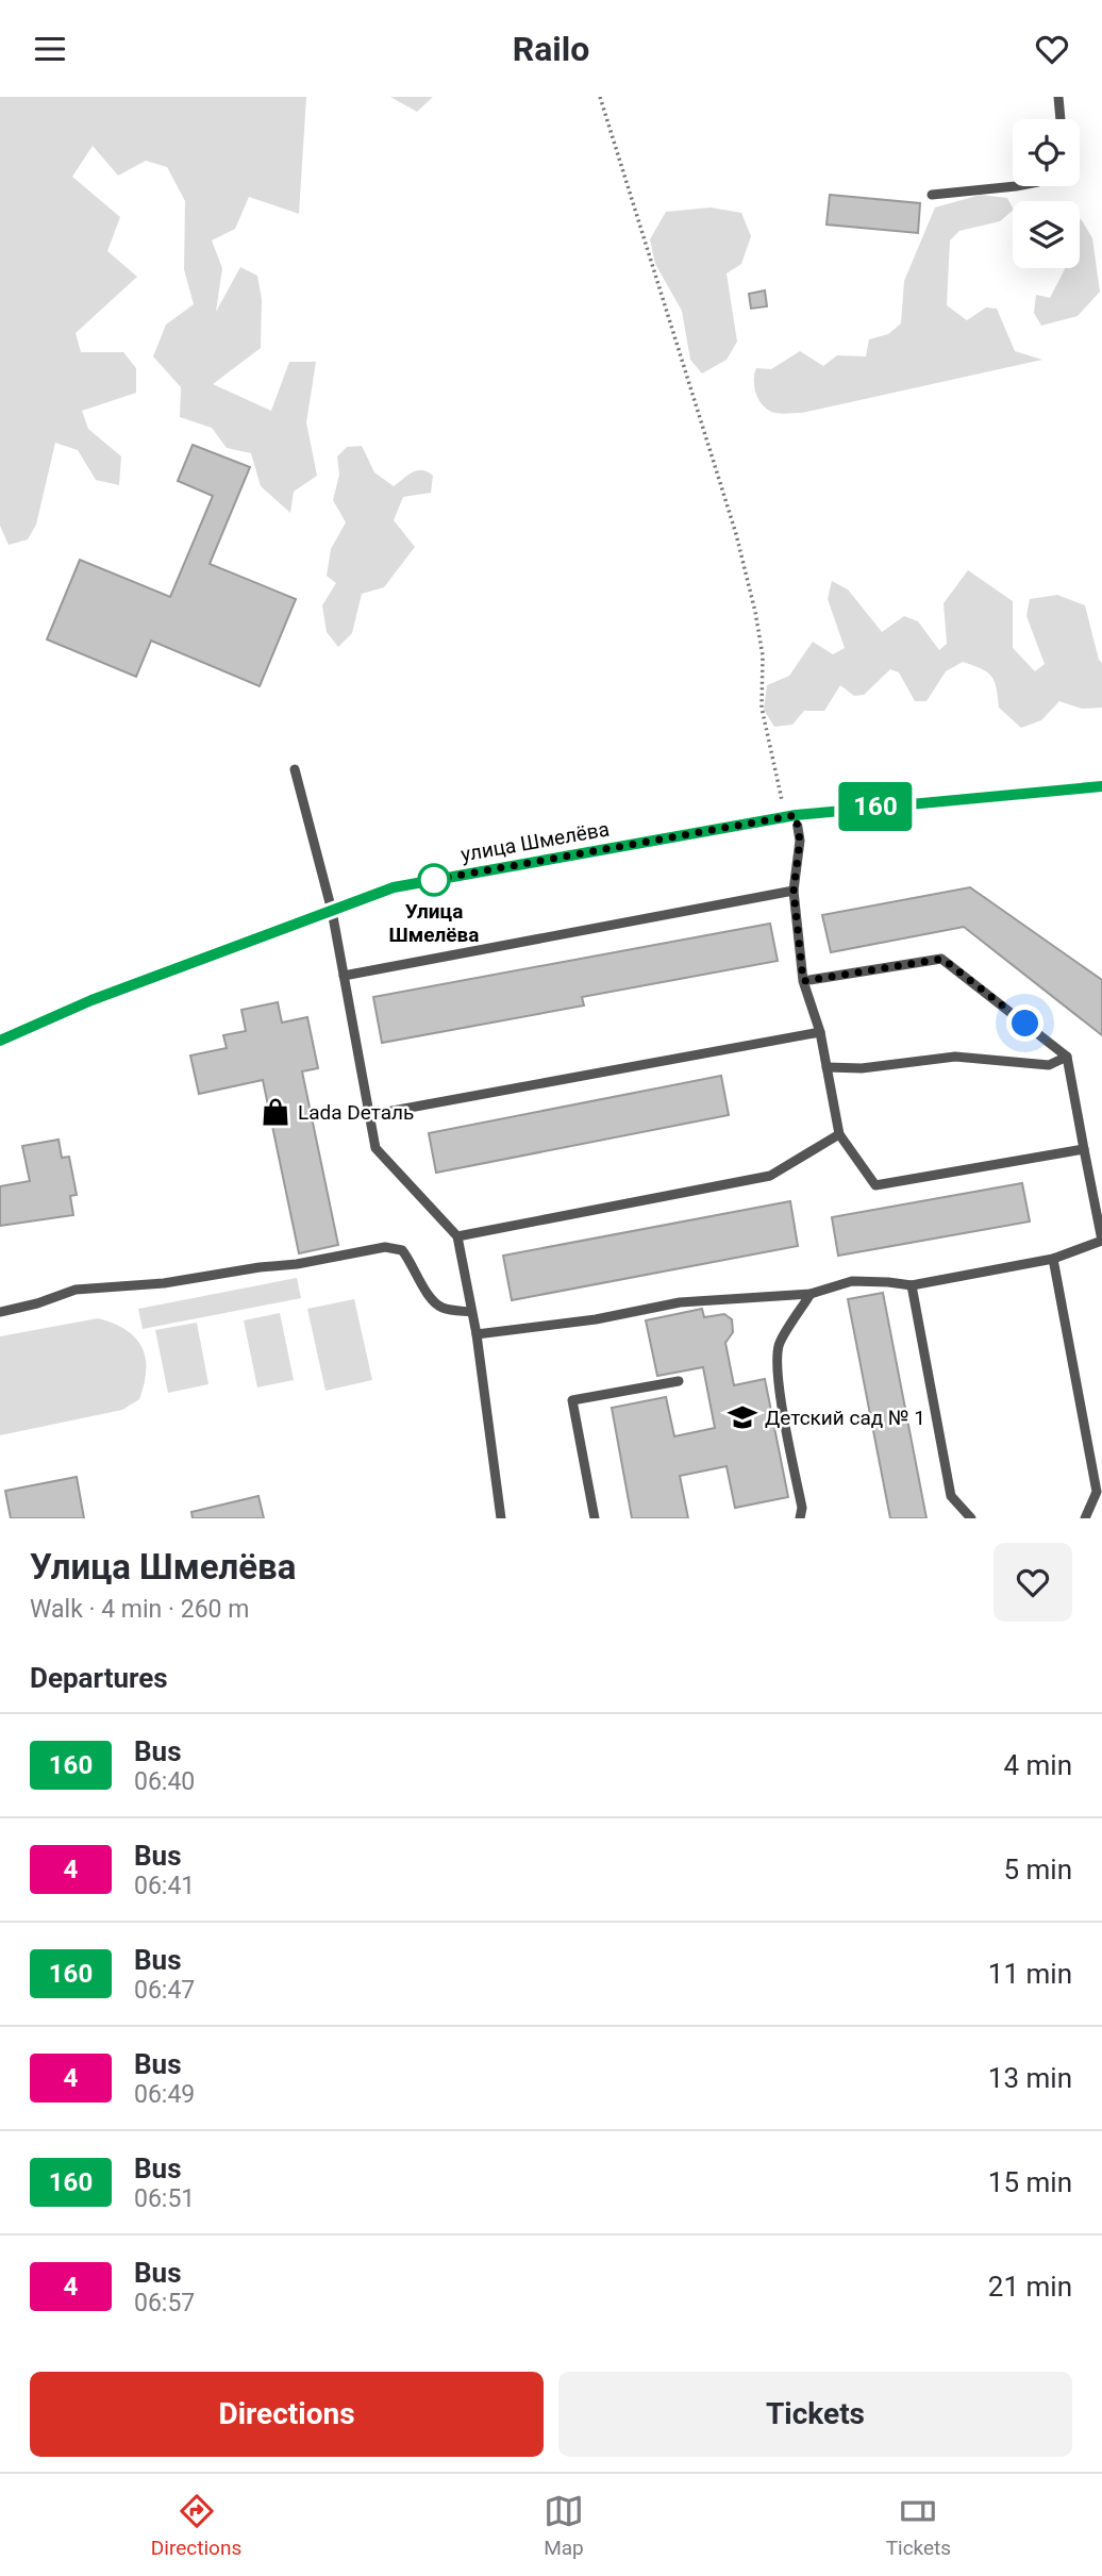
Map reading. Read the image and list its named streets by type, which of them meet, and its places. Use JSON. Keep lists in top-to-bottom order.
{
  "streets": {
    "main road": ["улица Шмелёва"]
  },
  "places": {
    "other": ["Улица Шмелёва"],
    "shop": ["Lada Dеталь"],
    "school or university": ["Детский сад № 1"]
  },
  "lines": ["bus line 160"],
  "page": {
    "header": "Railo",
    "on_map": "160",
    "heading": [
      ["Улица Шмелёва", "Walk · 4 min · 260 m"],
      "Departures"
    ],
    "list": [
      {
        "mark": "160",
        "name": "Bus",
        "note": "06:40",
        "value": "4 min"
      },
      {
        "mark": "4",
        "name": "Bus",
        "note": "06:41",
        "value": "5 min"
      },
      {
        "mark": "160",
        "name": "Bus",
        "note": "06:47",
        "value": "11 min"
      },
      {
        "mark": "4",
        "name": "Bus",
        "note": "06:49",
        "value": "13 min"
      },
      {
        "mark": "160",
        "name": "Bus",
        "note": "06:51",
        "value": "15 min"
      },
      {
        "mark": "4",
        "name": "Bus",
        "note": "06:57",
        "value": "21 min"
      }
    ],
    "buttons": ["Directions", "Tickets"],
    "tabs": ["Directions", "Map", "Tickets"]
  }
}
